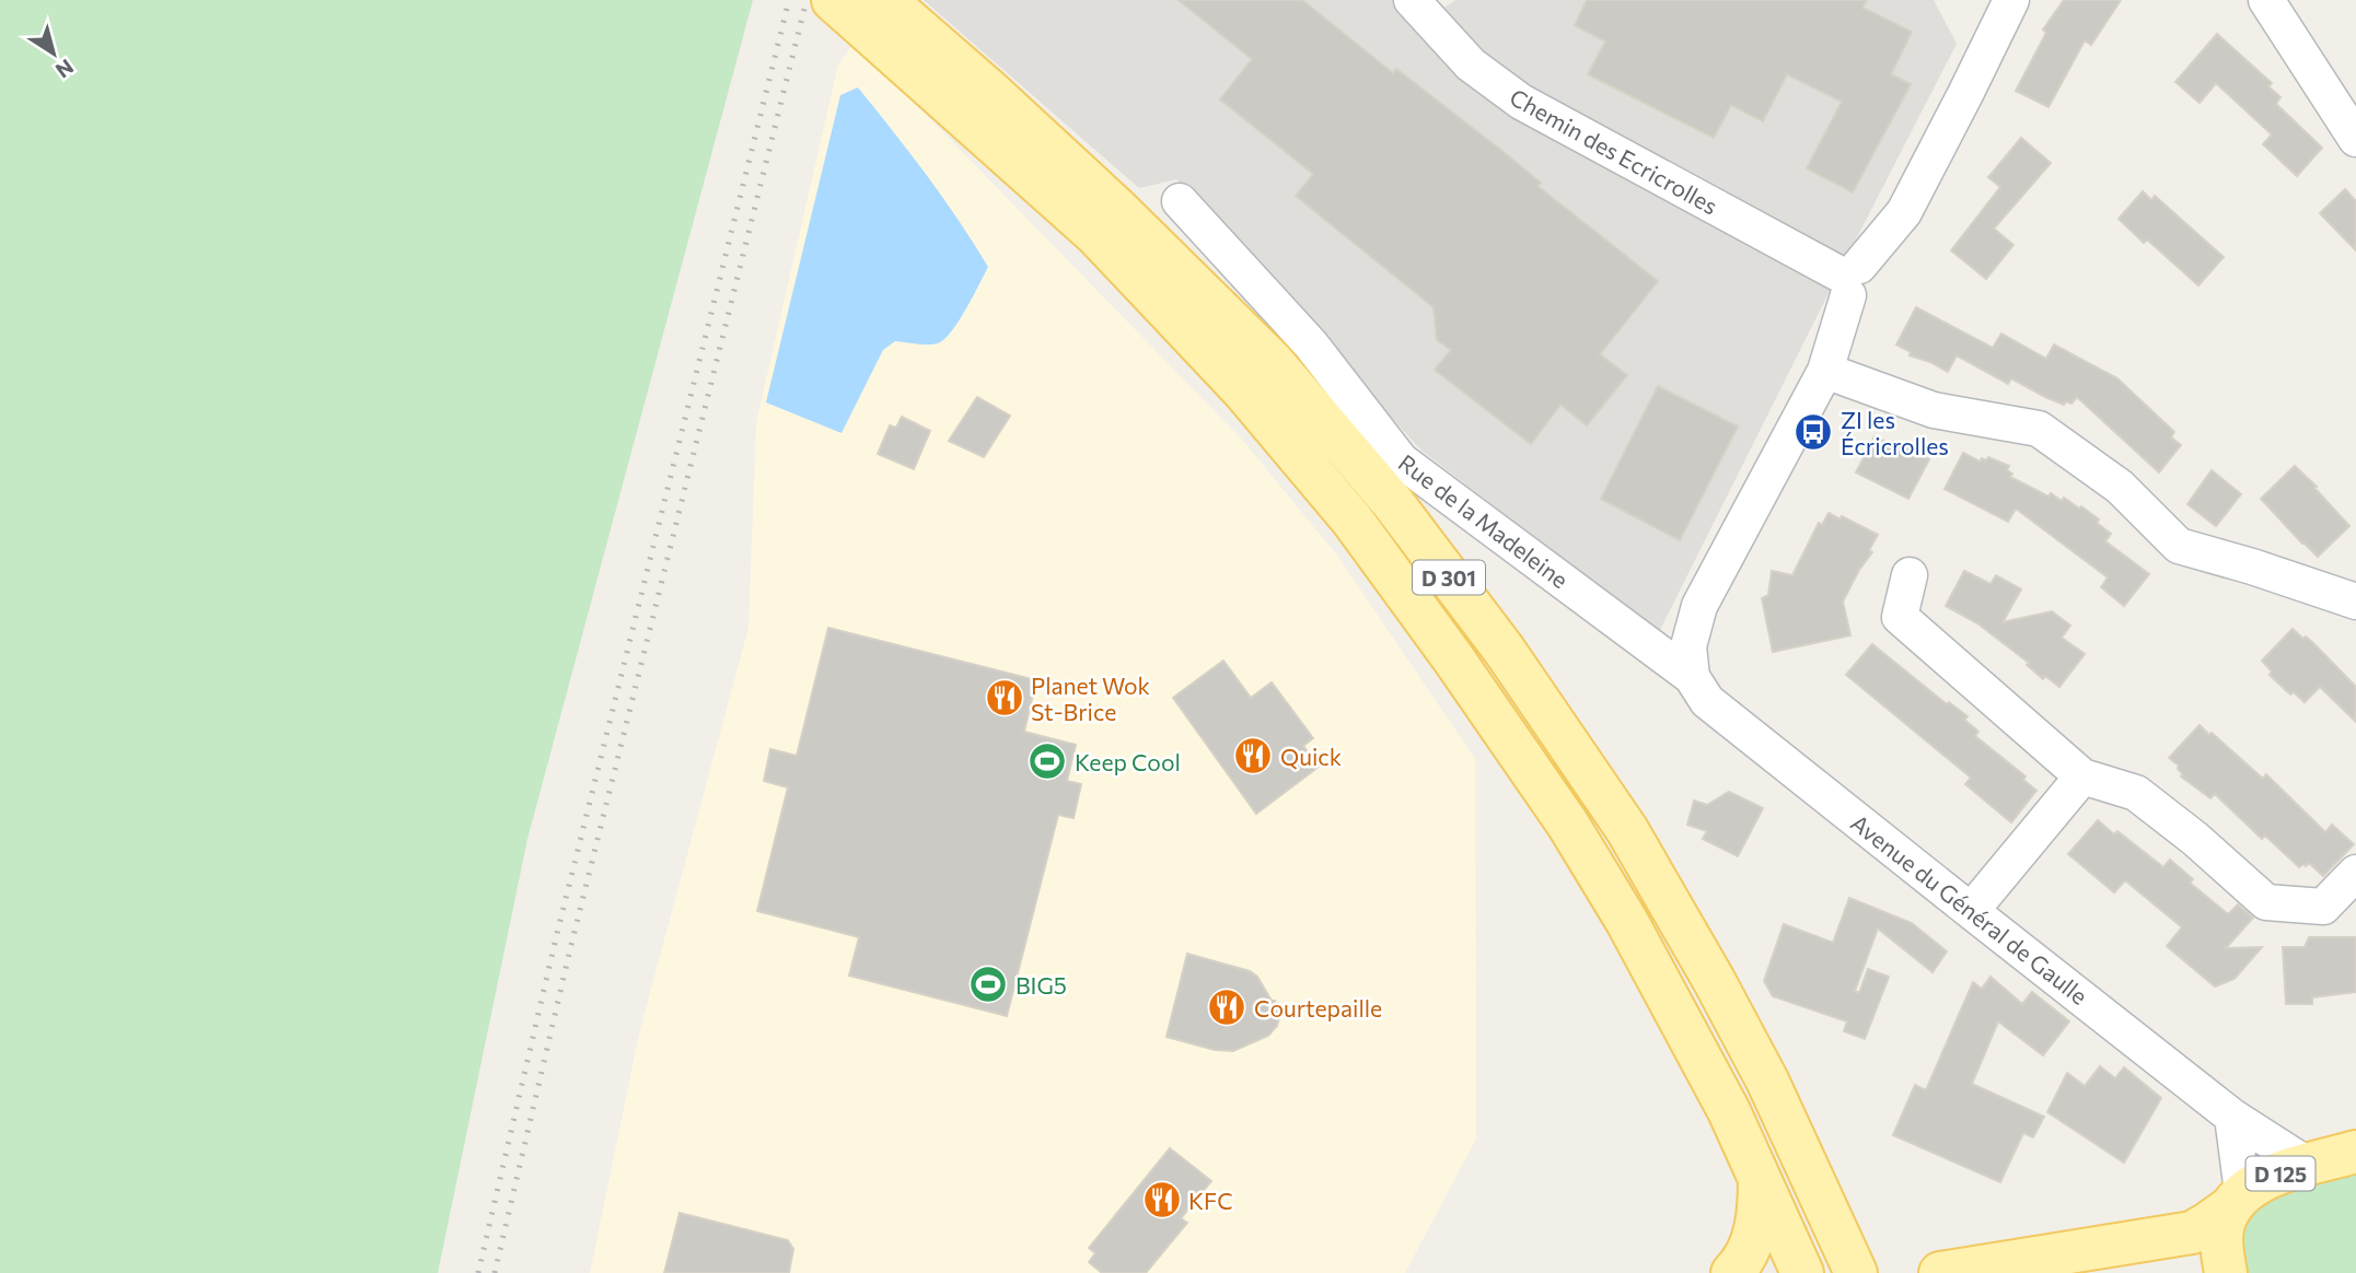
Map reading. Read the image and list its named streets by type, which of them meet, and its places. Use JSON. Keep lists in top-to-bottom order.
{
  "streets": {
    "main road": ["D 301", "D 125"],
    "street": ["Chemin des Ecricrolles", "Rue de la Madeleine", "Avenue du Général de Gaulle"]
  },
  "crossings": [
    ["Rue de la Madeleine", "Avenue du Général de Gaulle"],
    ["Avenue du Général de Gaulle", "D 125"]
  ],
  "places": {
    "bus stop": ["ZI les Écricrolles"],
    "restaurant": [
      "Planet Wok St-Brice",
      "Quick",
      "Courtepaille",
      "KFC"
    ],
    "sports": ["Keep Cool", "BIG5"]
  },
  "north": "bottom right"
}
